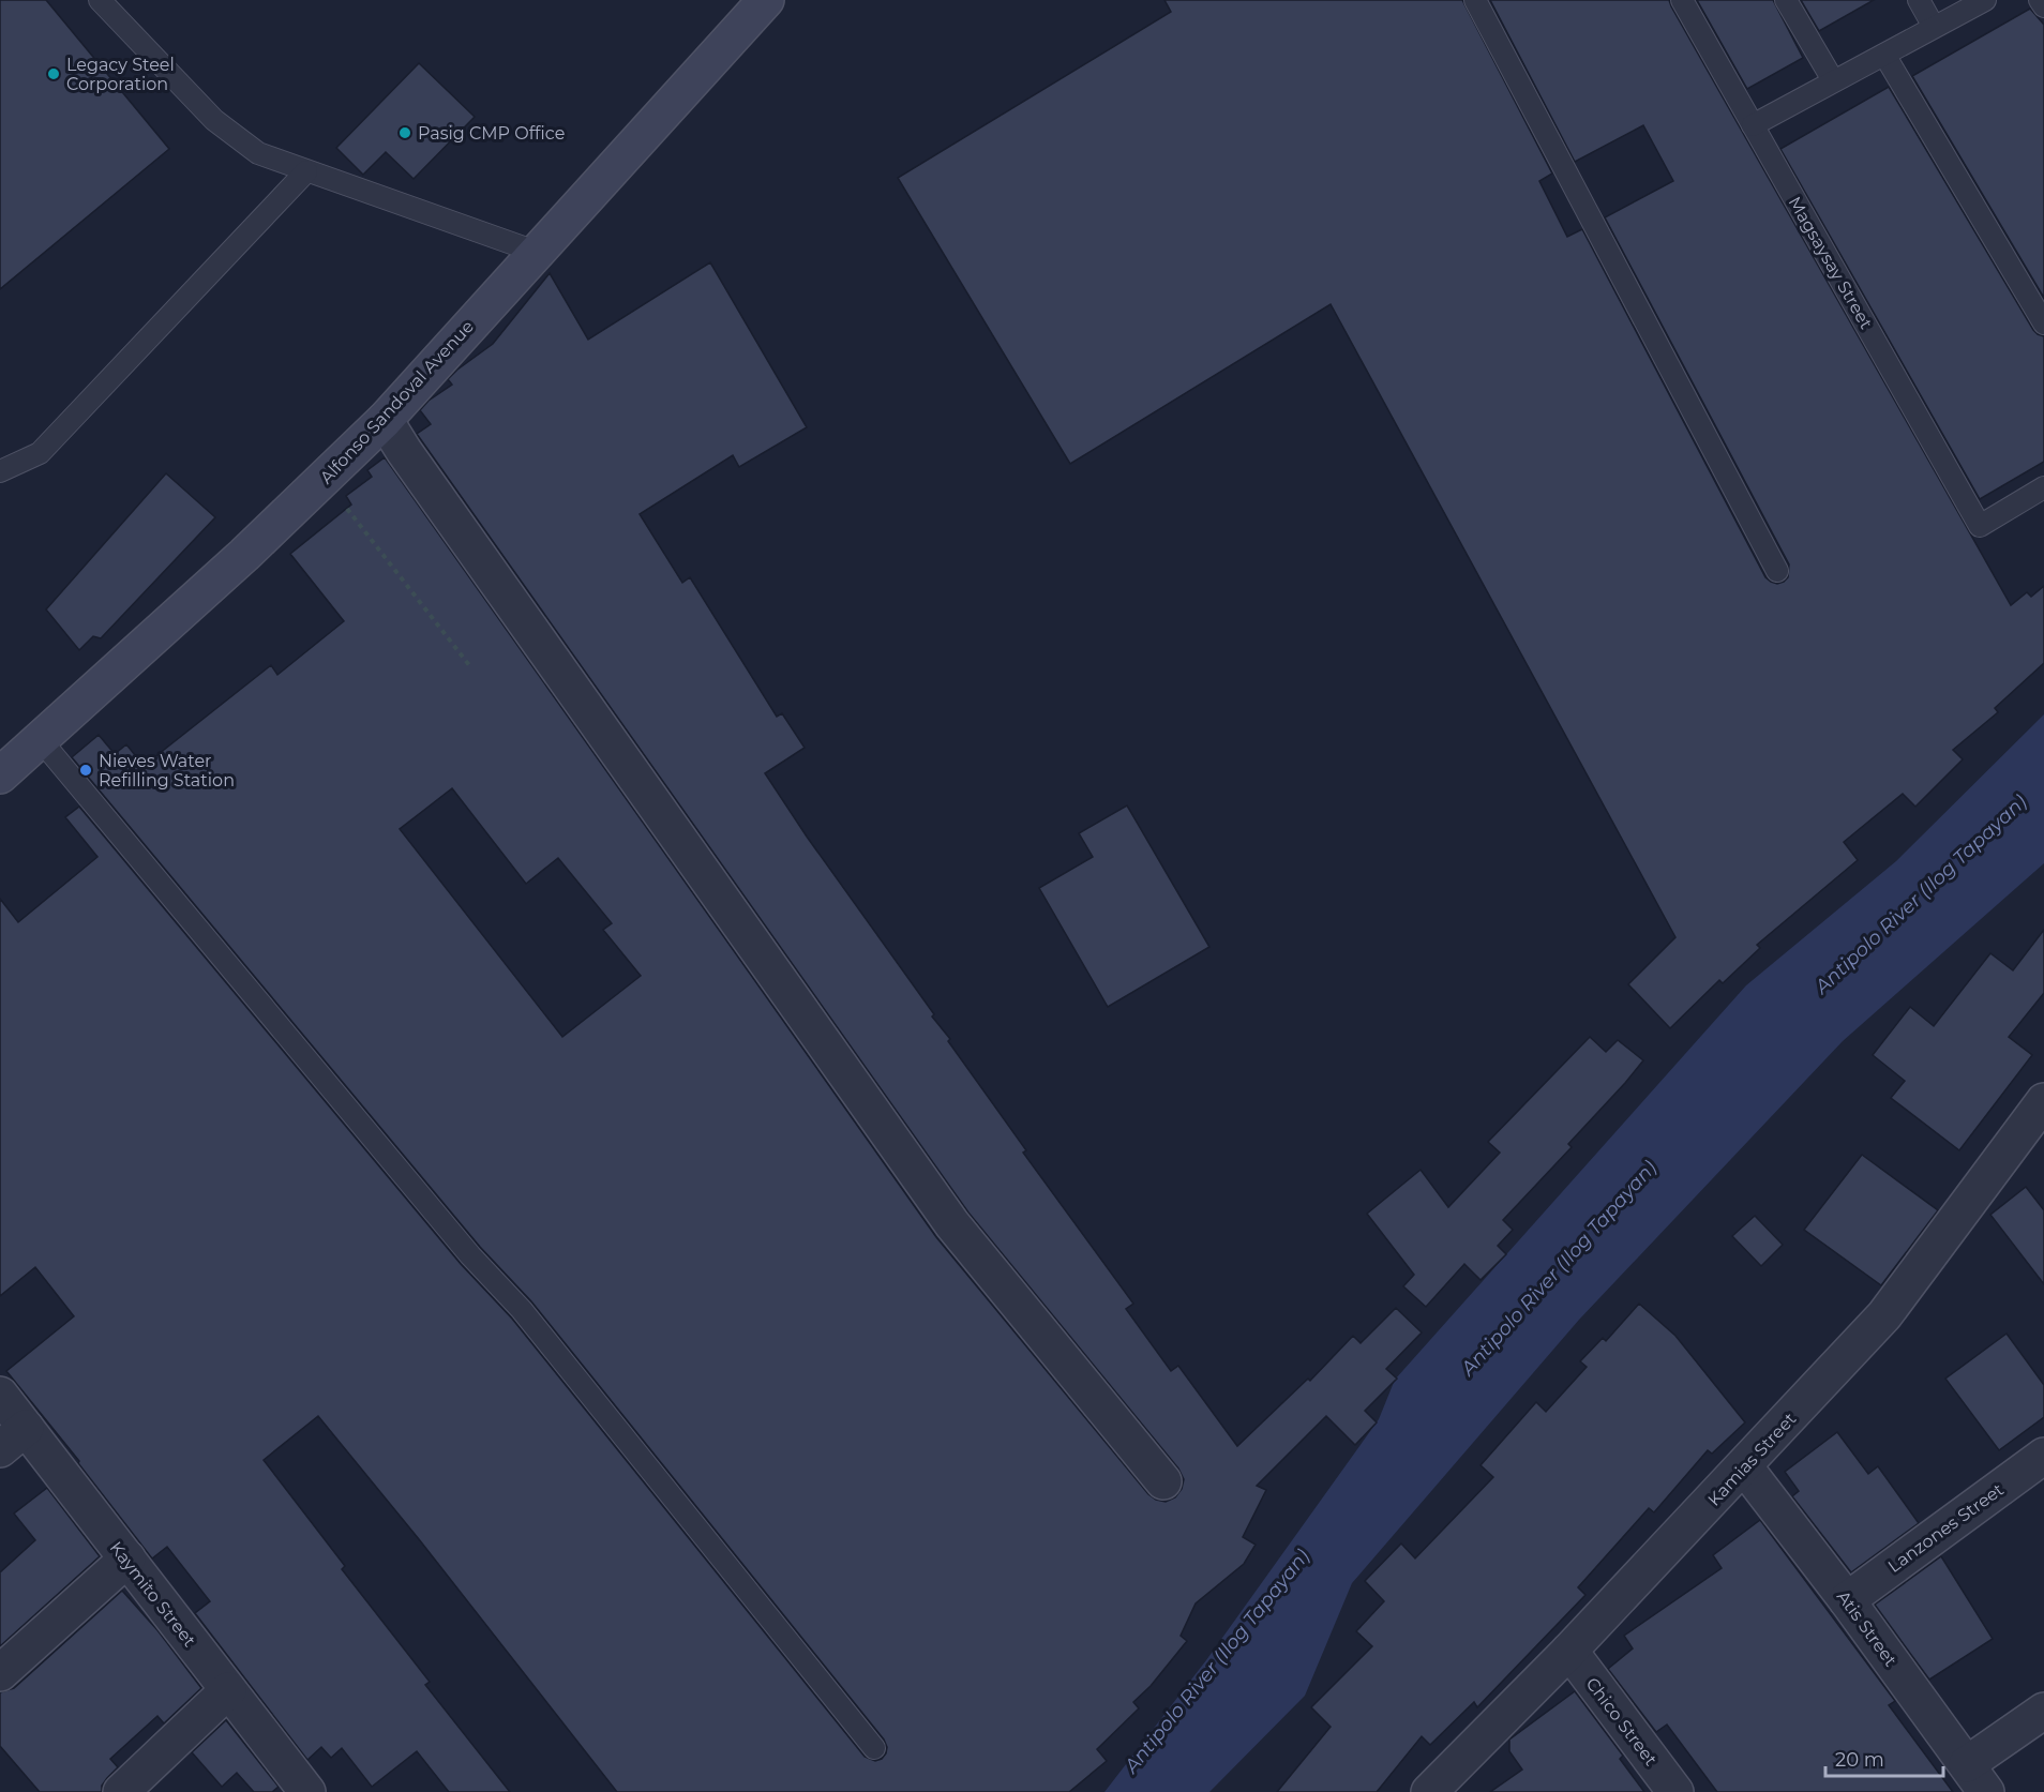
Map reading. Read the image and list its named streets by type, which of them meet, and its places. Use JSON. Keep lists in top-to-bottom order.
{
  "streets": {
    "main road": ["Alfonso Sandoval Avenue"],
    "street": [
      "Kamias Street",
      "Lanzones Street",
      "Kaymito Street",
      "Atis Street",
      "Chico Street"
    ],
    "lane": ["Magsaysay Street"]
  },
  "crossings": [
    ["Kamias Street", "Atis Street"],
    ["Kamias Street", "Chico Street"],
    ["Lanzones Street", "Atis Street"]
  ],
  "water": ["Antipolo River (Ilog Tapayan)"],
  "places": ["Legacy Steel Corporation", "Pasig CMP Office", "Nieves Water Refilling Station"],
  "scale_bar": "20 m"
}
